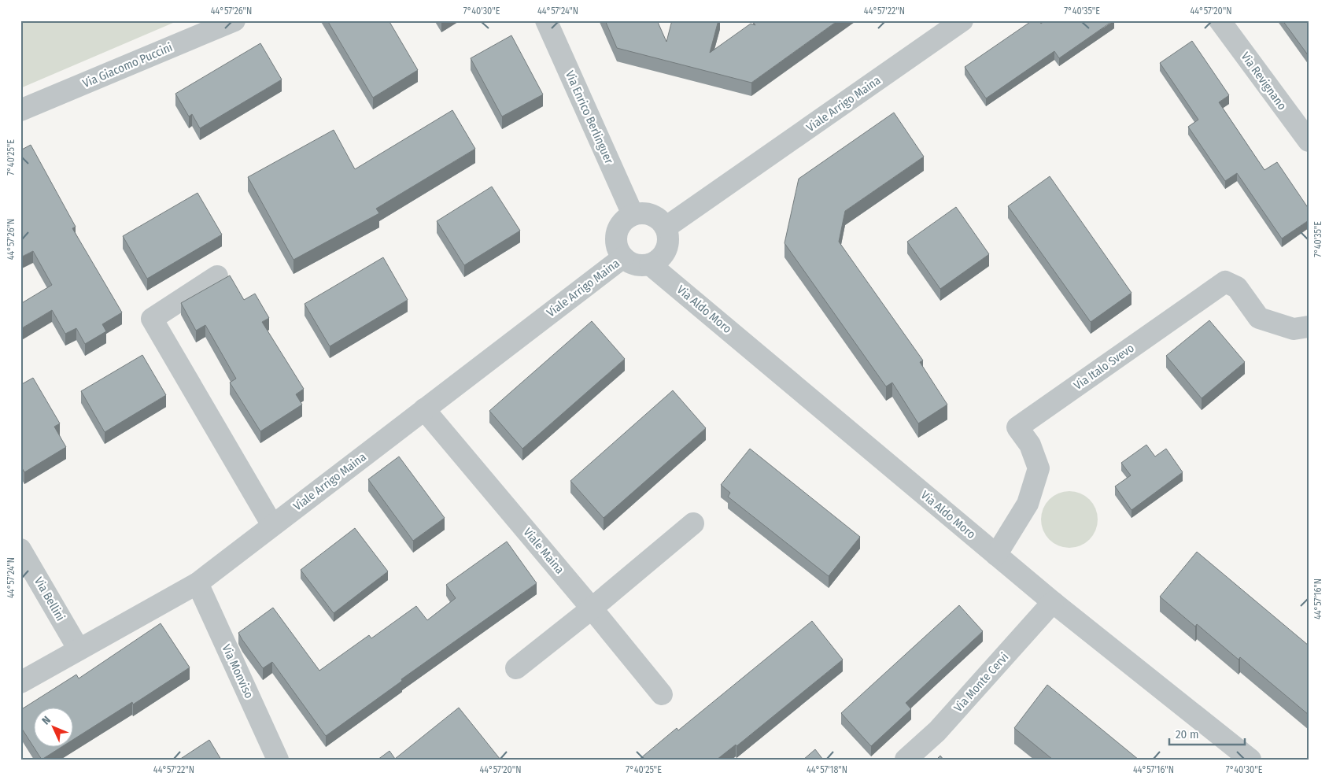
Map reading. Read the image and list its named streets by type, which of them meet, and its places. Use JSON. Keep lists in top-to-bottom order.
{
  "streets": {
    "street": [
      "Via Giacomo Puccini",
      "Via Revignano",
      "Viale Arrigo Maina",
      "Via Enrico Berlinguer",
      "Via Aldo Moro",
      "Via Italo Svevo",
      "Viale Maina",
      "Via Bellini",
      "Via Monviso",
      "Via Monte Cervi"
    ]
  },
  "crossings": [
    ["Viale Arrigo Maina", "Via Enrico Berlinguer"],
    ["Viale Arrigo Maina", "Via Aldo Moro"],
    ["Viale Arrigo Maina", "Viale Maina"],
    ["Viale Arrigo Maina", "Via Bellini"],
    ["Viale Arrigo Maina", "Via Monviso"],
    ["Via Enrico Berlinguer", "Via Aldo Moro"],
    ["Via Aldo Moro", "Via Italo Svevo"],
    ["Via Aldo Moro", "Via Monte Cervi"]
  ],
  "scale_bar": "20 m",
  "north": "top left",
  "coordinates": [
    "44°57'26\"N",
    "7°40'30\"E",
    "44°57'24\"N",
    "44°57'22\"N",
    "7°40'35\"E",
    "44°57'20\"N",
    "7°40'25\"E",
    "44°57'16\"N",
    "44°57'18\"N"
  ]
}
